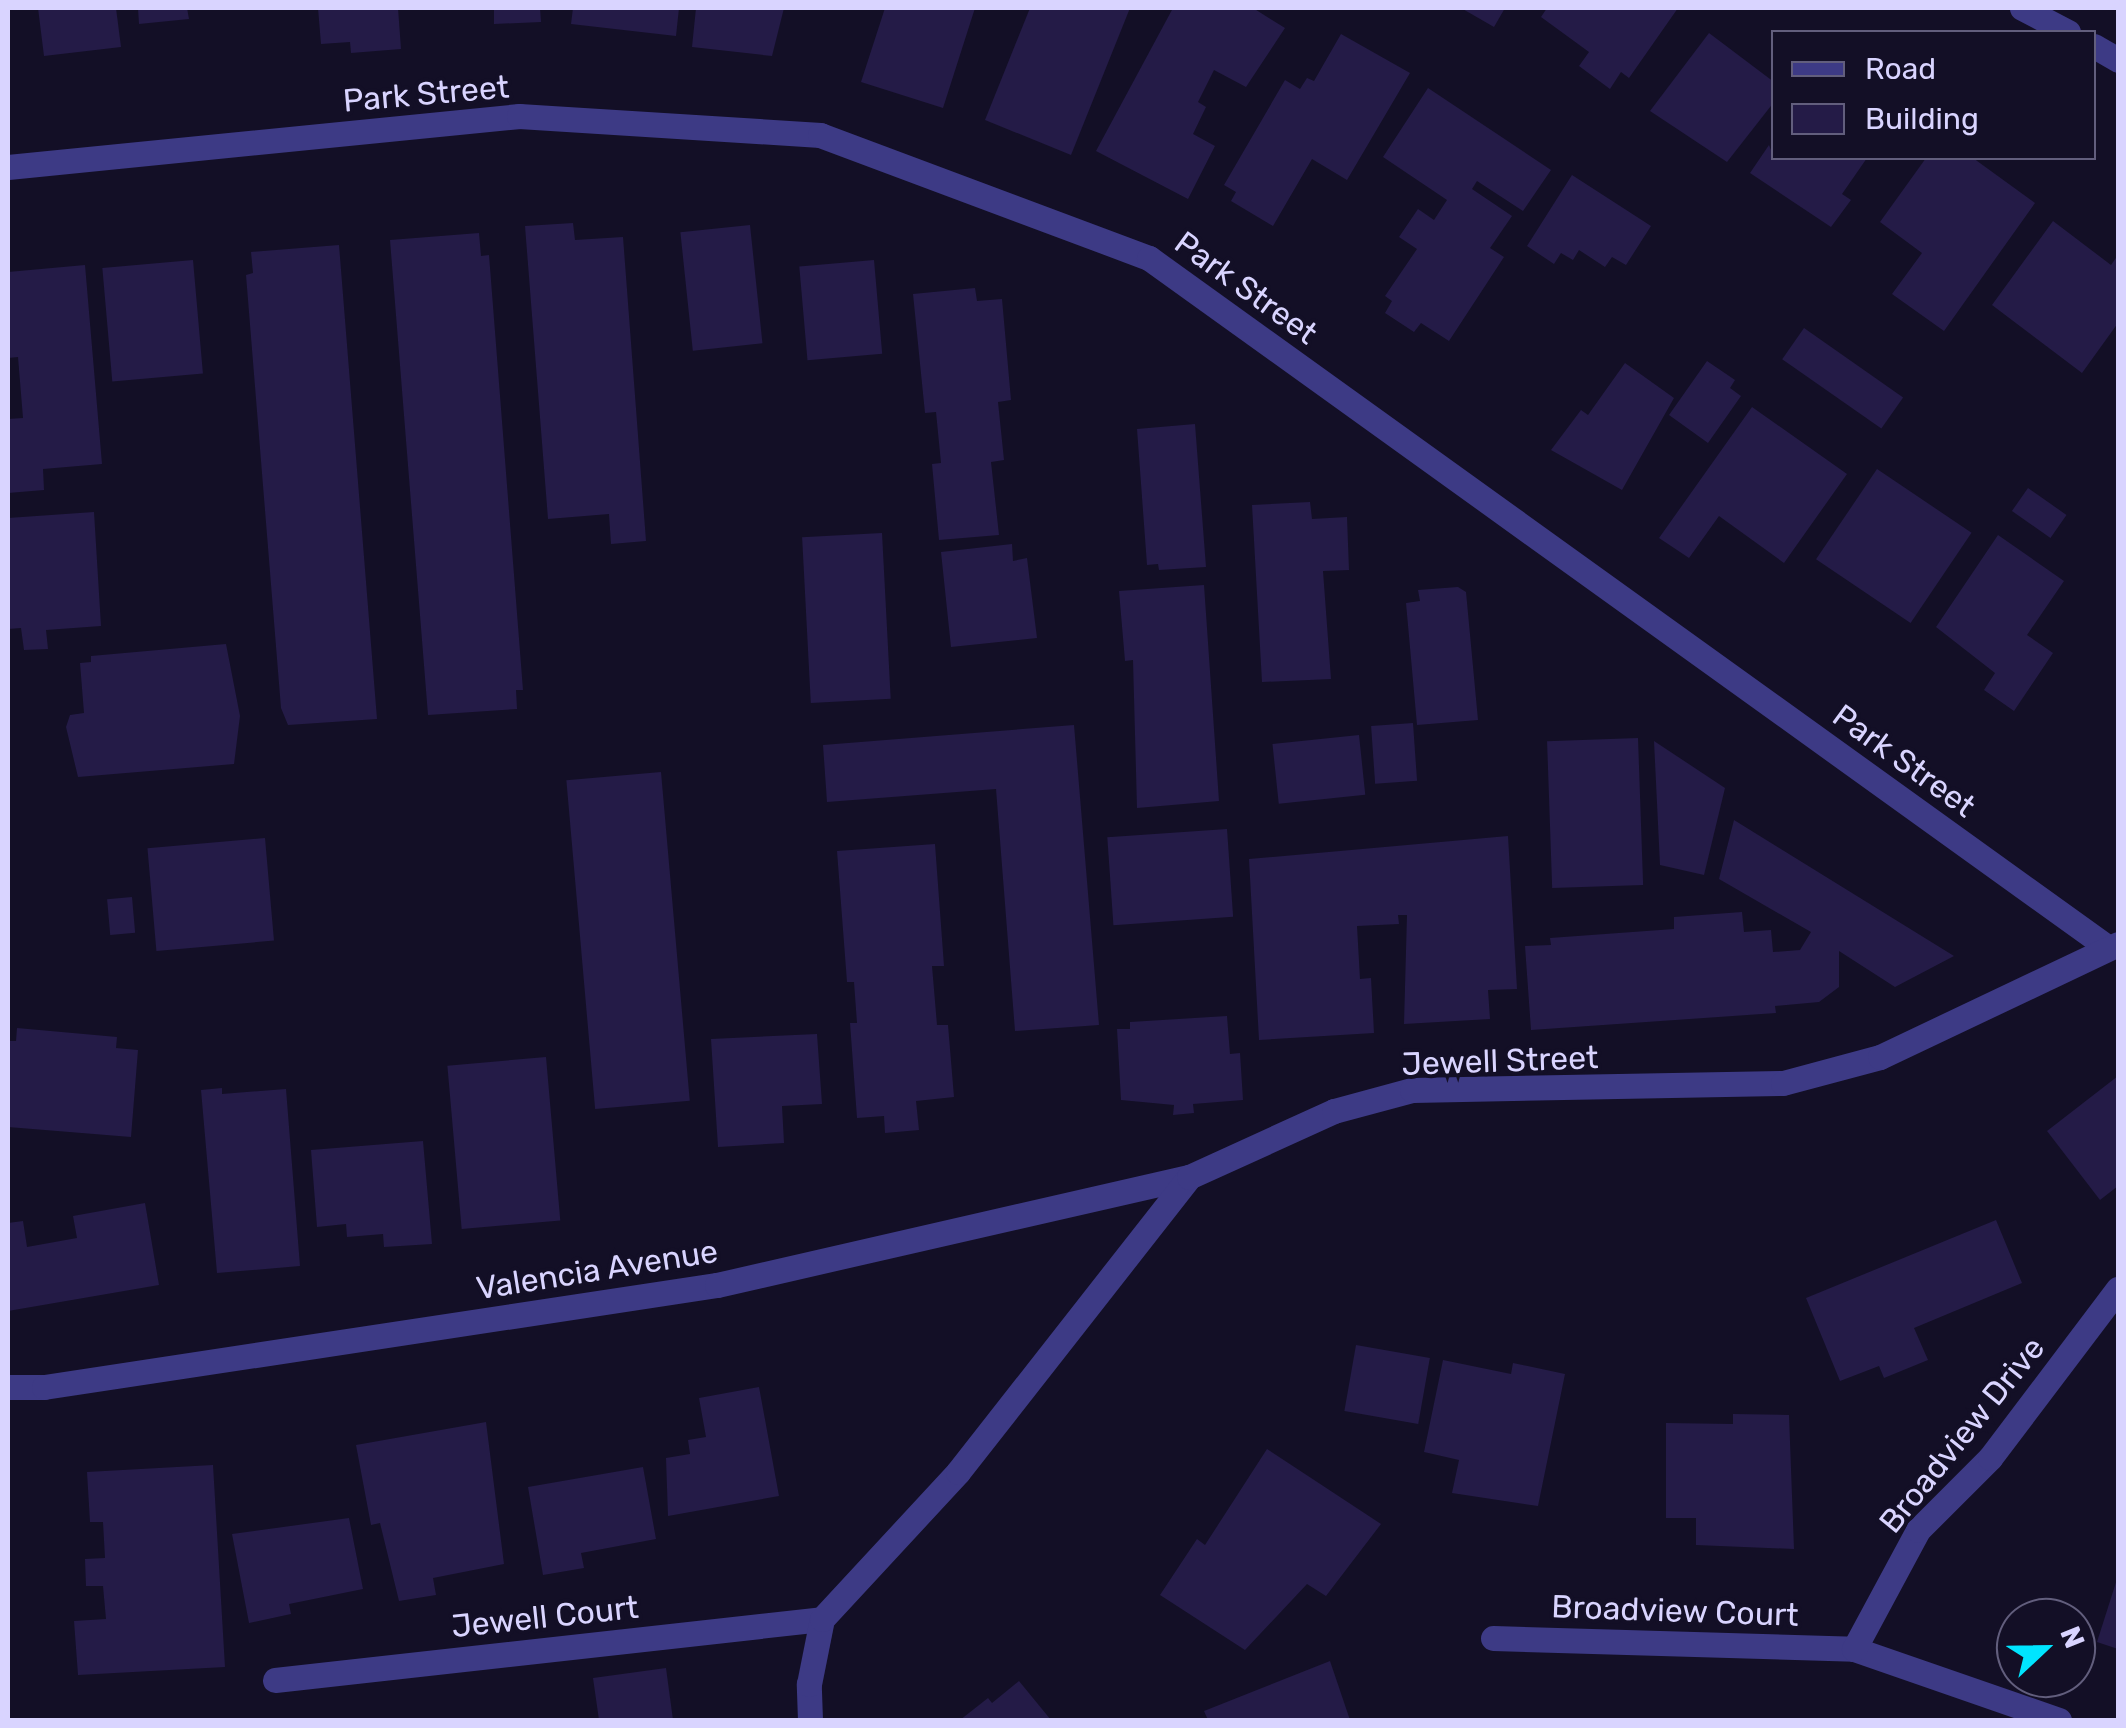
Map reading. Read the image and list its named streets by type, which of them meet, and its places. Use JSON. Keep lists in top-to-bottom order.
{
  "streets": {
    "street": [
      "Park Street",
      "Jewell Street",
      "Valencia Avenue",
      "Broadview Drive",
      "Broadview Court",
      "Jewell Court"
    ]
  },
  "crossings": [
    ["Park Street", "Jewell Street"],
    ["Jewell Street", "Valencia Avenue"],
    ["Jewell Street", "Jewell Court"],
    ["Broadview Drive", "Broadview Court"]
  ],
  "legend": ["Road", "Building"],
  "north": "right"
}
